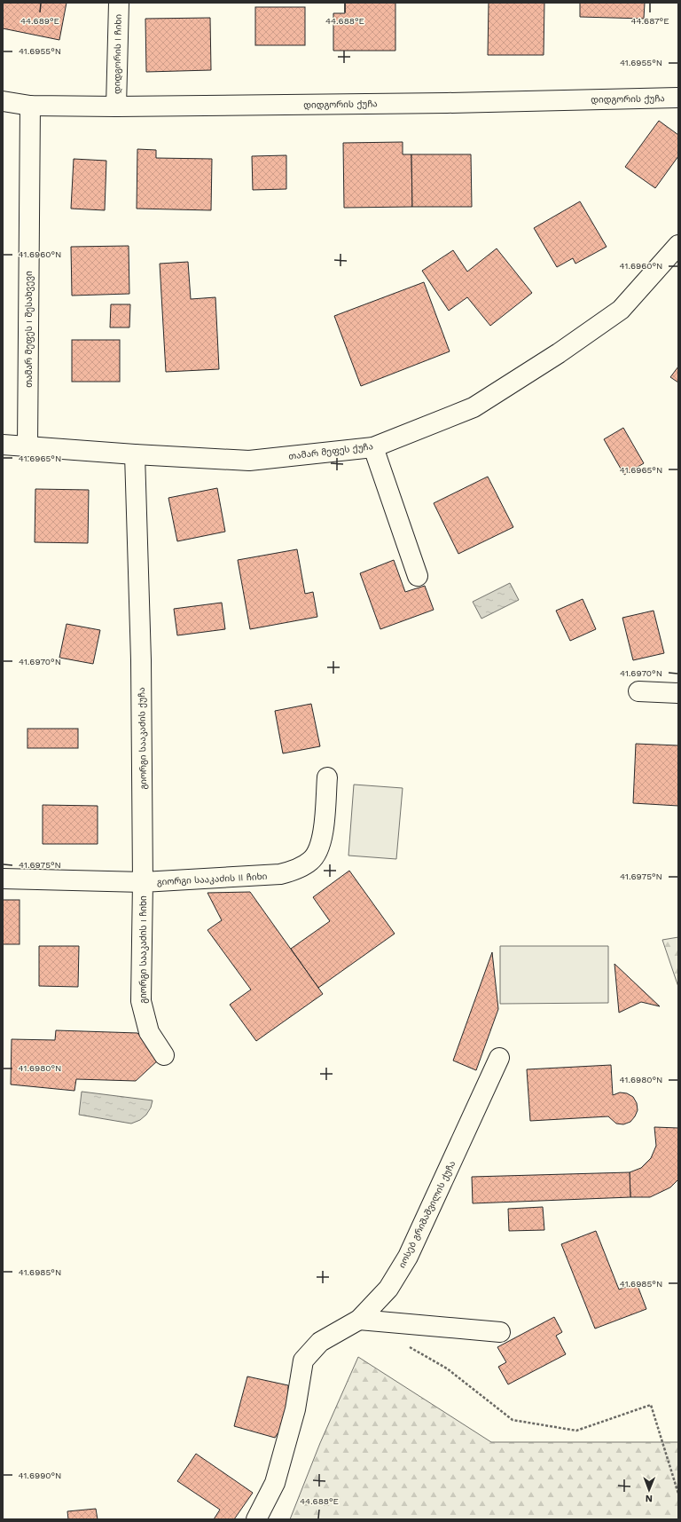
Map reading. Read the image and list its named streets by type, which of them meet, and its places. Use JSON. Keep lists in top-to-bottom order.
{
  "streets": {
    "street": [
      "დიდგორის I ჩიხი",
      "დიდგორის ქუჩა",
      "თამარ მეფეს I შესახვევი",
      "თამარ მეფეს ქუჩა",
      "გიორგი სააკაძის ქუჩა",
      "გიორგი სააკაძის II ჩიხი",
      "გიორგი სააკაძის I ჩიხი",
      "იოსებ გრიშაშვილის ქუჩა"
    ]
  },
  "crossings": [
    ["დიდგორის I ჩიხი", "დიდგორის ქუჩა"],
    ["დიდგორის ქუჩა", "თამარ მეფეს I შესახვევი"],
    ["თამარ მეფეს I შესახვევი", "თამარ მეფეს ქუჩა"],
    ["თამარ მეფეს ქუჩა", "გიორგი სააკაძის ქუჩა"],
    ["გიორგი სააკაძის ქუჩა", "გიორგი სააკაძის II ჩიხი"],
    ["გიორგი სააკაძის ქუჩა", "გიორგი სააკაძის I ჩიხი"],
    ["გიორგი სააკაძის II ჩიხი", "გიორგი სააკაძის I ჩიხი"]
  ],
  "north": "bottom",
  "coordinates": [
    "44.689°E",
    "44.688°E",
    "44.687°E",
    "41.6955°N",
    "41.6960°N",
    "41.6965°N",
    "41.6970°N",
    "41.6975°N",
    "41.6980°N",
    "41.6985°N",
    "41.6990°N"
  ]
}
